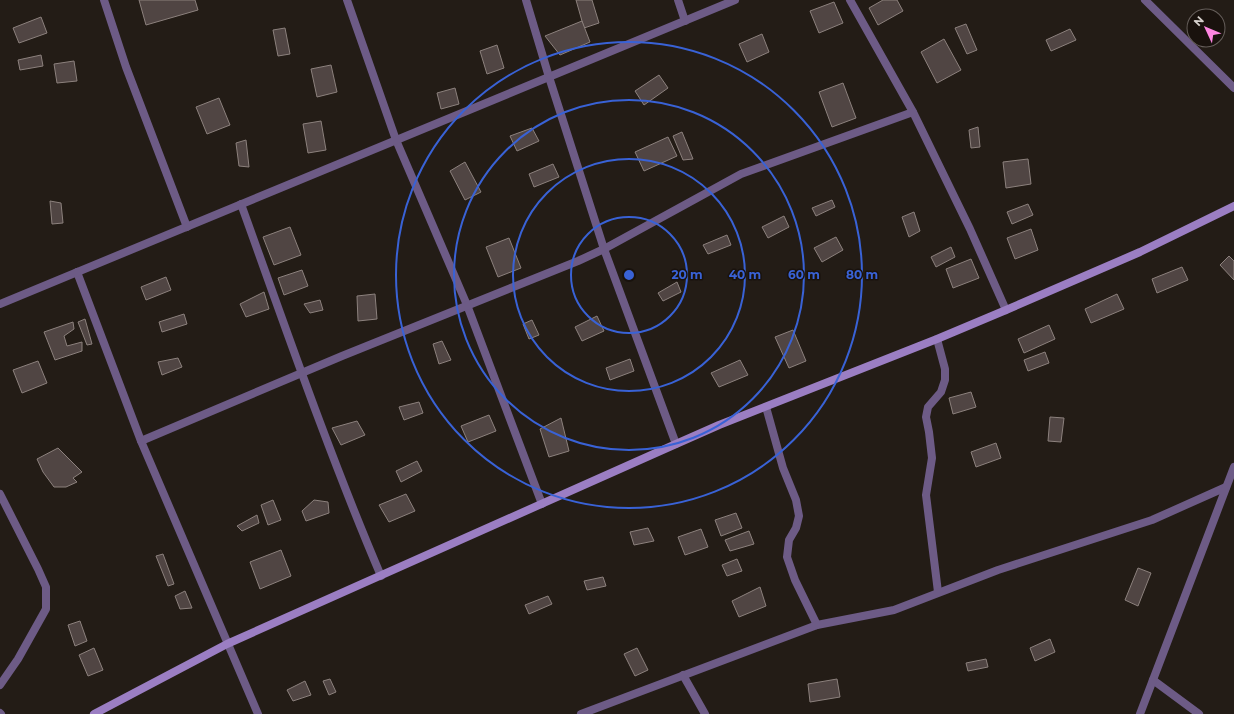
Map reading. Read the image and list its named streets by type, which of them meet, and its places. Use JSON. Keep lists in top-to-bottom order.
{
  "north": "top left",
  "rings": [
    "20 m",
    "40 m",
    "60 m",
    "80 m"
  ]
}
